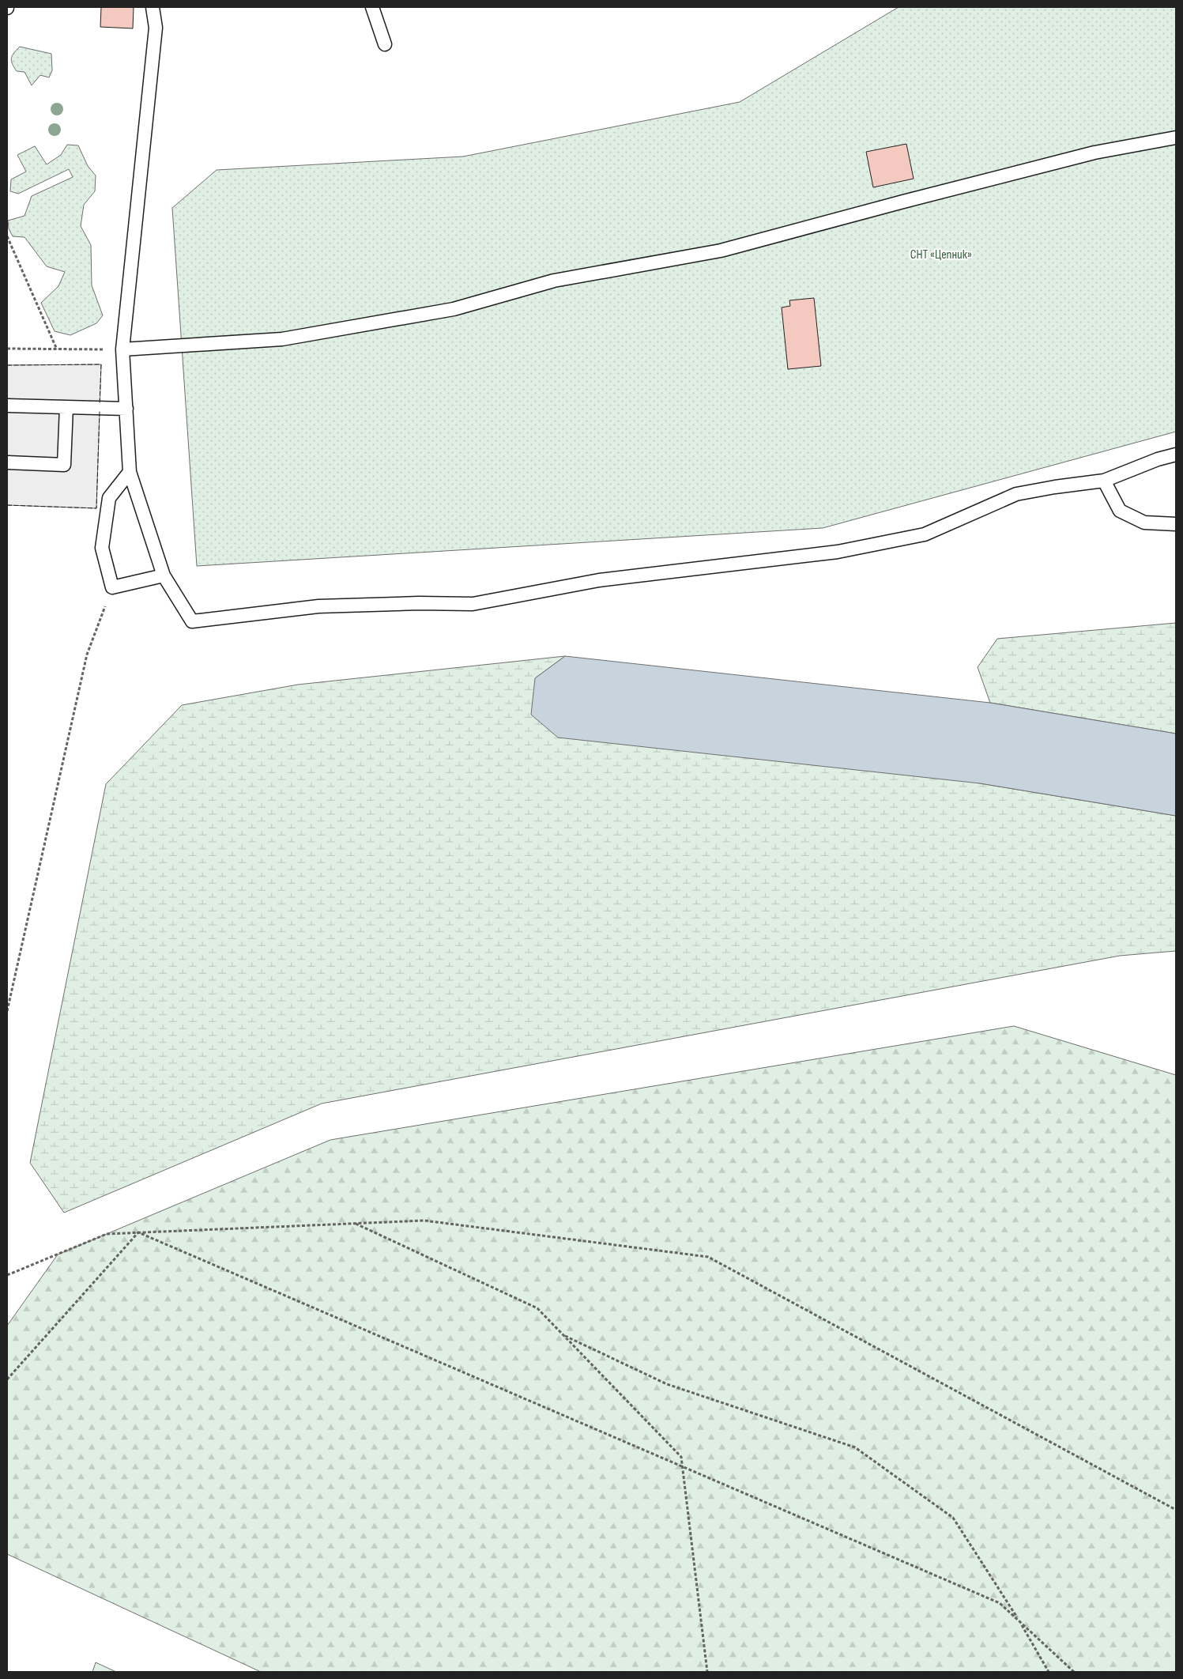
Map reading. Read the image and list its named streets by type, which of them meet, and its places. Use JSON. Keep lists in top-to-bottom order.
{
  "parks": ["СНТ «Цепник»"]
}
